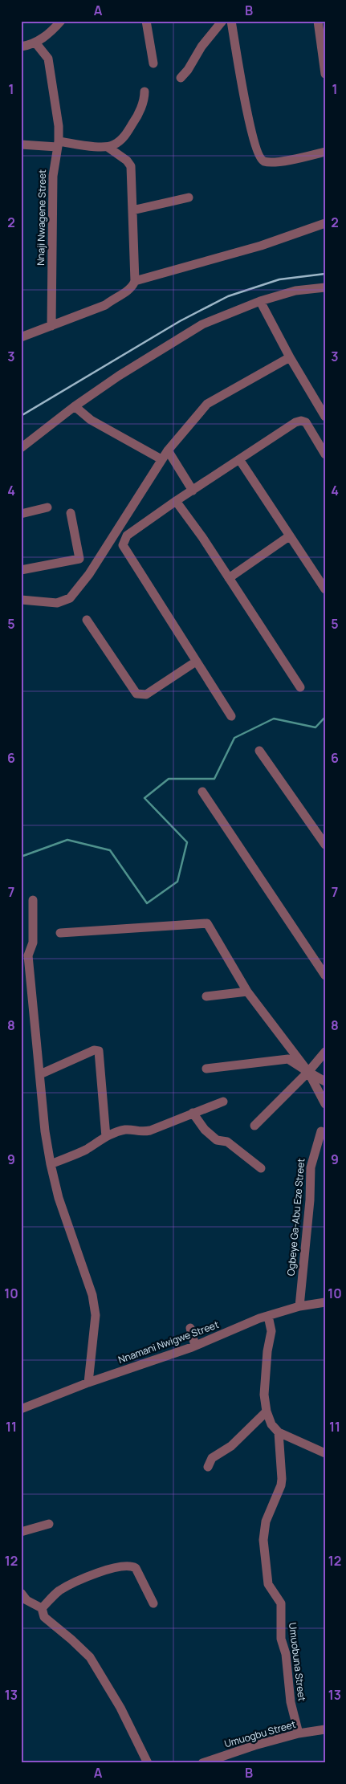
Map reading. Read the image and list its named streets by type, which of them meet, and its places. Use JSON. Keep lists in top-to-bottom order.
{
  "streets": {
    "street": [
      "Nnaji Nwagene Street",
      "Ogbeye Ga-Abu Eze Street",
      "Nnamani Nwigwe Street",
      "Umuobuna Street",
      "Umuogbu Street"
    ]
  },
  "crossings": [
    ["Ogbeye Ga-Abu Eze Street", "Nnamani Nwigwe Street"],
    ["Nnamani Nwigwe Street", "Umuobuna Street"],
    ["Umuobuna Street", "Umuogbu Street"]
  ],
  "grid": {
    "columns": ["A", "B"],
    "rows": [
      "1",
      "2",
      "3",
      "4",
      "5",
      "6",
      "7",
      "8",
      "9",
      "10",
      "11",
      "12",
      "13"
    ]
  }
}
